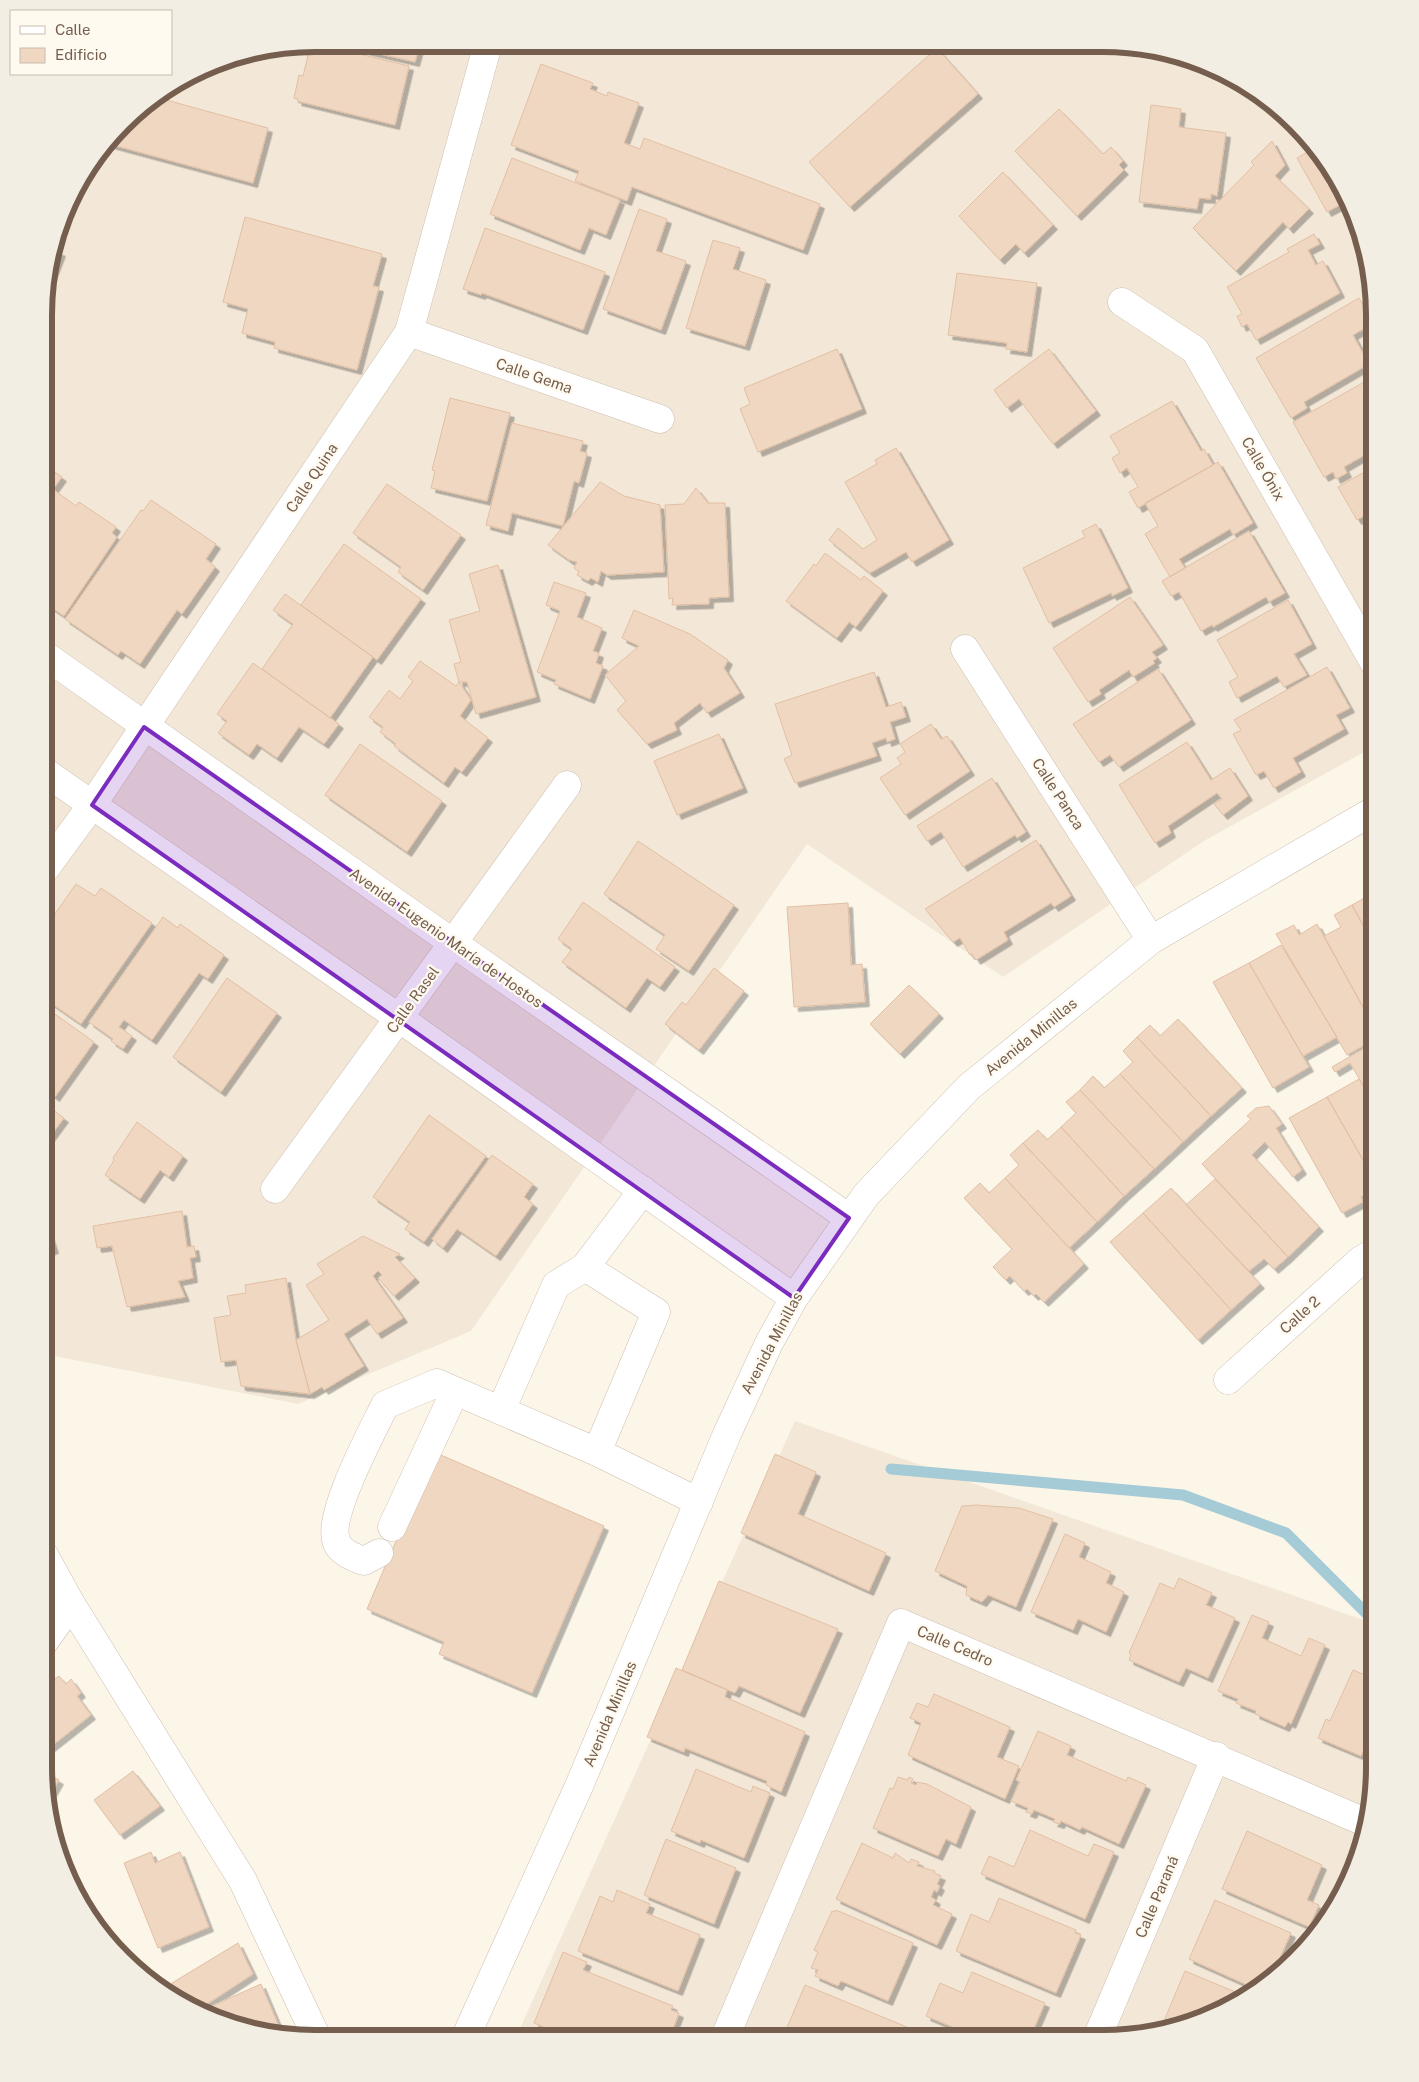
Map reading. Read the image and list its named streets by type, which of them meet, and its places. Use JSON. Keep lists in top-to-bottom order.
{
  "streets": {
    "street": [
      "Calle Gema",
      "Calle Ónix",
      "Calle Quina",
      "Calle Panca",
      "Avenida Eugenio María de Hostos",
      "Calle Rasel",
      "Avenida Minillas",
      "Calle 2",
      "Calle Cedro",
      "Calle Paraná"
    ]
  },
  "crossings": [
    ["Calle Gema", "Calle Quina"],
    ["Calle Quina", "Avenida Eugenio María de Hostos"],
    ["Calle Panca", "Avenida Minillas"],
    ["Avenida Eugenio María de Hostos", "Calle Rasel"],
    ["Avenida Eugenio María de Hostos", "Avenida Minillas"],
    ["Calle Cedro", "Calle Paraná"]
  ],
  "legend": ["Calle", "Edificio"]
}
